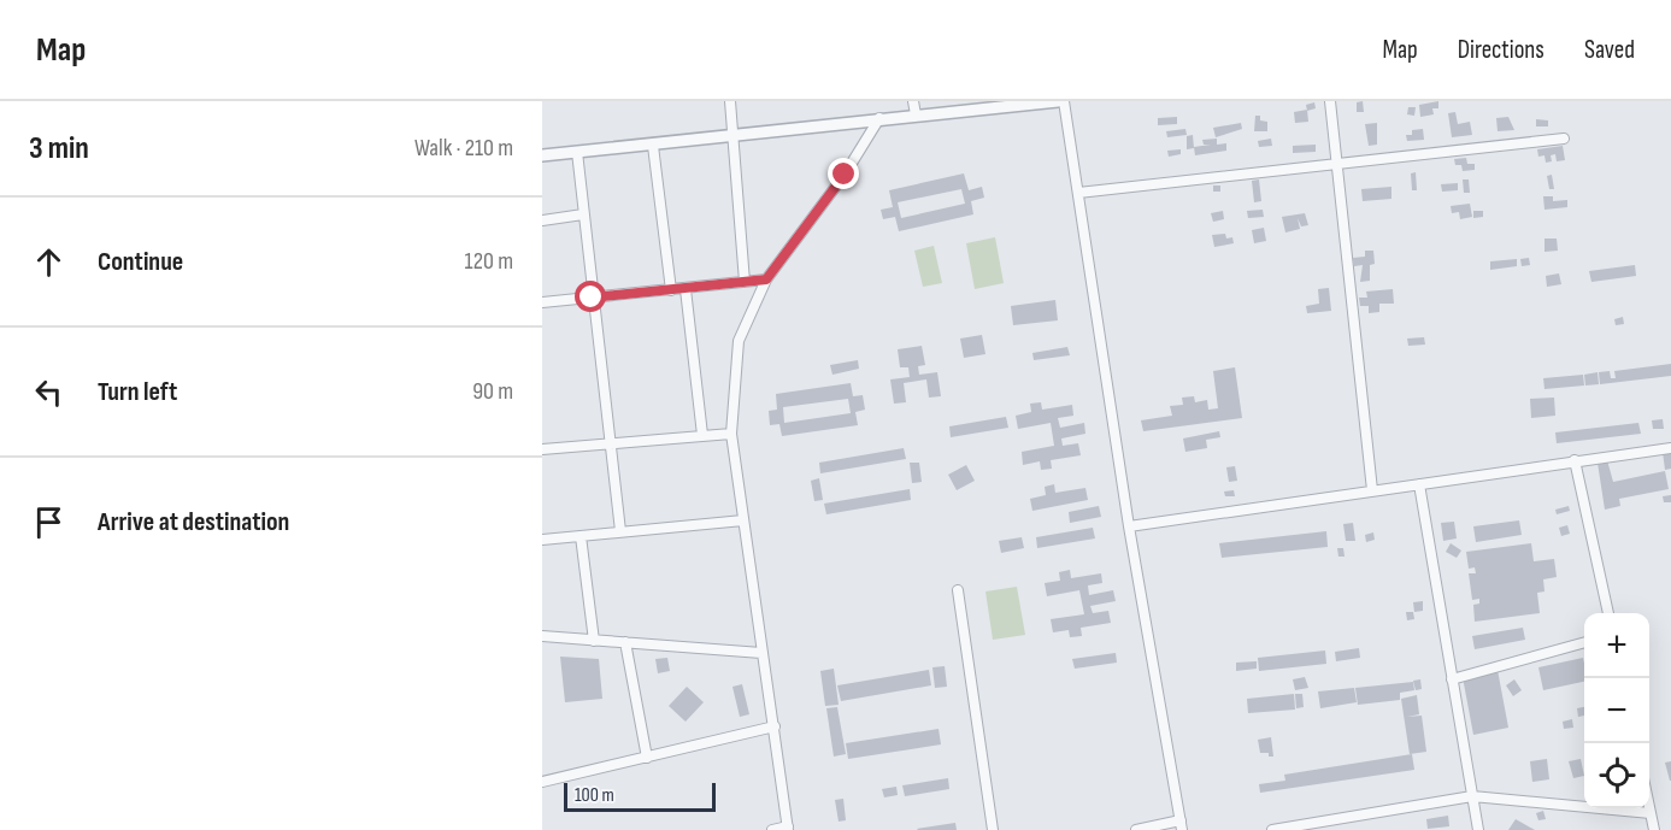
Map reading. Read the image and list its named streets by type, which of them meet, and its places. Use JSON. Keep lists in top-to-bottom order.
{
  "scale_bar": "100 m",
  "page": {
    "header": "Map",
    "nav": ["Map", "Directions", "Saved"],
    "heading": ["3 min", "Walk · 210 m"],
    "list": [
      ["Continue", "120 m"],
      ["Turn left", "90 m"],
      "Arrive at destination"
    ],
    "map_buttons": ["+", "−"],
    "scale": "100 m"
  }
}
